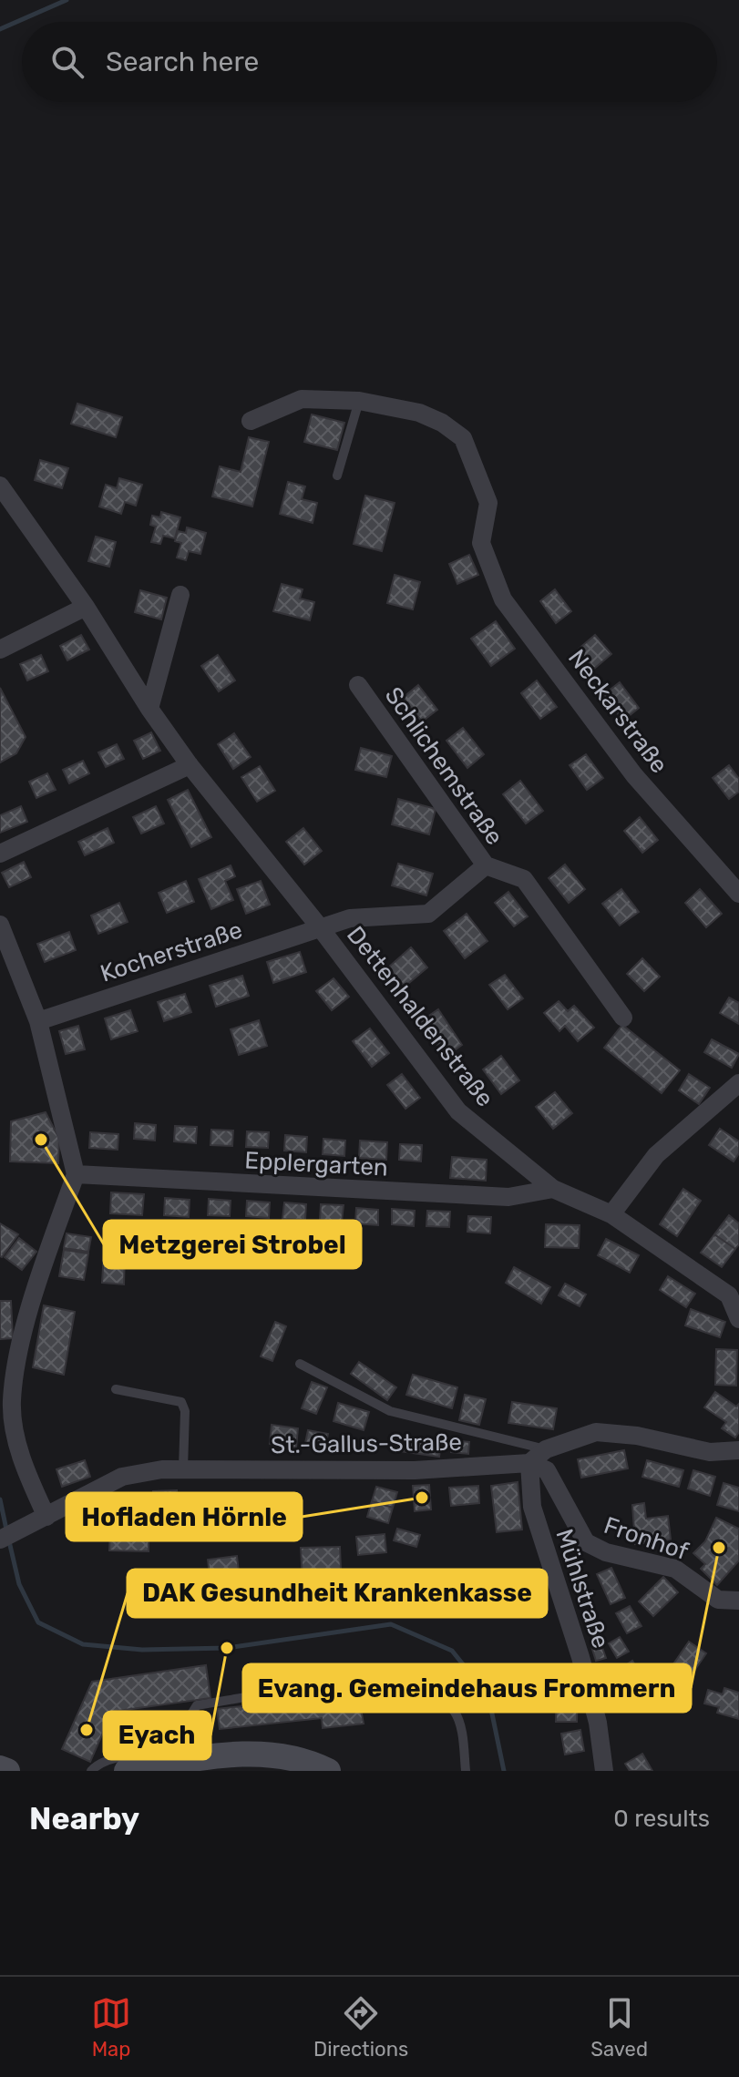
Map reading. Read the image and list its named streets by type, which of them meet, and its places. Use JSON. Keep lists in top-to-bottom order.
{
  "streets": {
    "street": [
      "Neckarstraße",
      "Schlichemstraße",
      "Kocherstraße",
      "Dettenhaldenstraße",
      "Epplergarten",
      "St.-Gallus-Straße",
      "Fronhof",
      "Mühlstraße"
    ]
  },
  "crossings": [
    ["Schlichemstraße", "Kocherstraße"],
    ["Schlichemstraße", "Dettenhaldenstraße"],
    ["Kocherstraße", "Dettenhaldenstraße"],
    ["Dettenhaldenstraße", "Epplergarten"],
    ["St.-Gallus-Straße", "Fronhof"],
    ["St.-Gallus-Straße", "Mühlstraße"],
    ["Fronhof", "Mühlstraße"]
  ],
  "places": [
    "Metzgerei Strobel",
    "Hofladen Hörnle",
    "Evang. Gemeindehaus Frommern",
    "Eyach",
    "DAK Gesundheit Krankenkasse"
  ],
  "page": {
    "search": "Search here",
    "heading": ["Nearby", "0 results"],
    "nav": ["Map", "Directions", "Saved"]
  }
}
